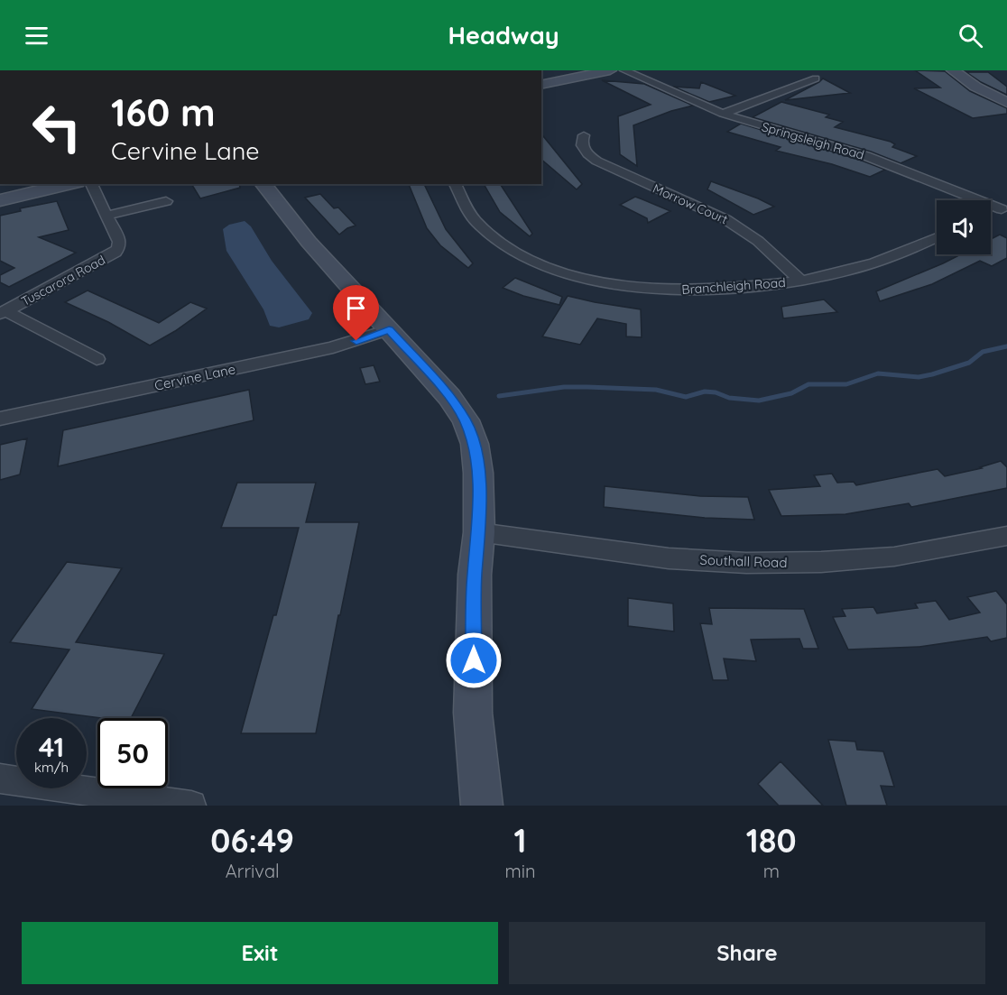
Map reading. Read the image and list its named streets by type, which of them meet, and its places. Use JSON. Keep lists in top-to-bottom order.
{
  "streets": {
    "street": [
      "Springsleigh Road",
      "Morrow Court",
      "Tuscarora Road",
      "Branchleigh Road",
      "Cervine Lane",
      "Southall Road"
    ]
  },
  "crossings": [
    ["Morrow Court", "Branchleigh Road"]
  ],
  "page": {
    "header": "Headway",
    "turn": ["160 m", "Cervine Lane"],
    "speed": "41 km/h",
    "limit": "50",
    "eta": [
      "06:49",
      "Arrival",
      "1",
      "min",
      "180",
      "m"
    ],
    "buttons": ["Exit", "Share"]
  }
}
